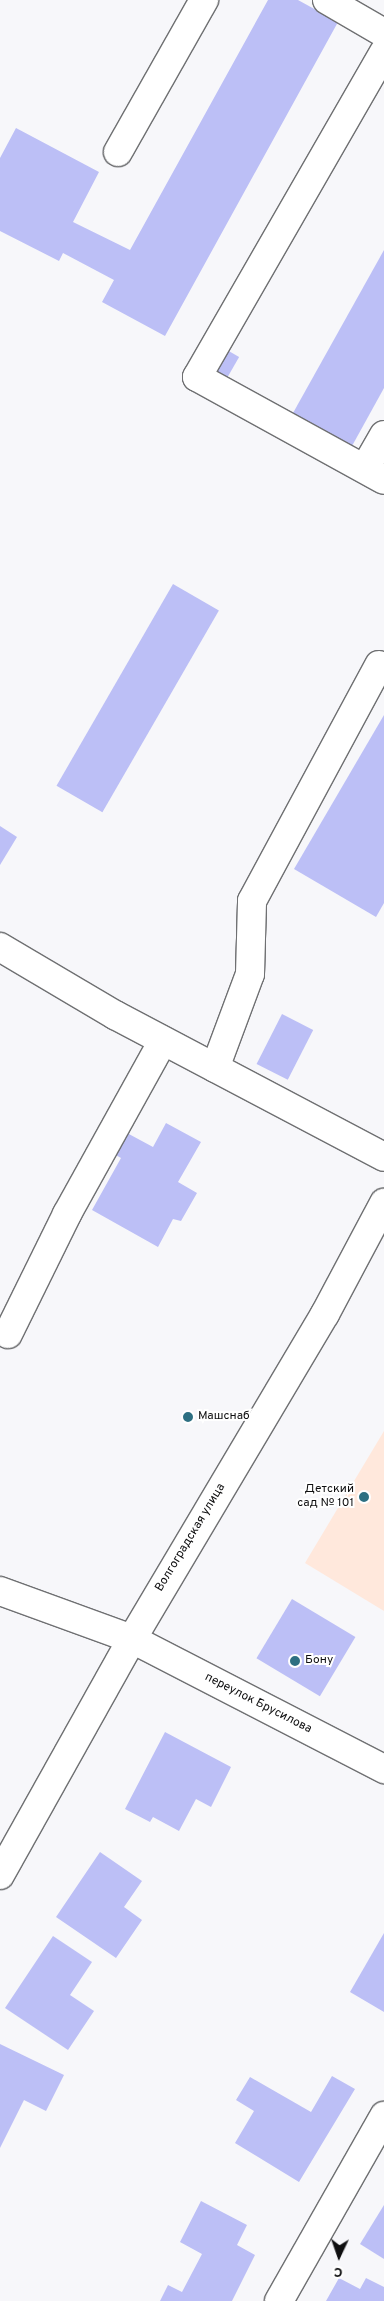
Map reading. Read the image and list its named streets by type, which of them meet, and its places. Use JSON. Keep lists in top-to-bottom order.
{
  "streets": {
    "main road": ["Волгоградская улица", "переулок Брусилова"]
  },
  "crossings": [
    ["Волгоградская улица", "переулок Брусилова"]
  ],
  "places": ["Машснаб", "Детский сад № 101", "Бону"],
  "north": "bottom"
}
